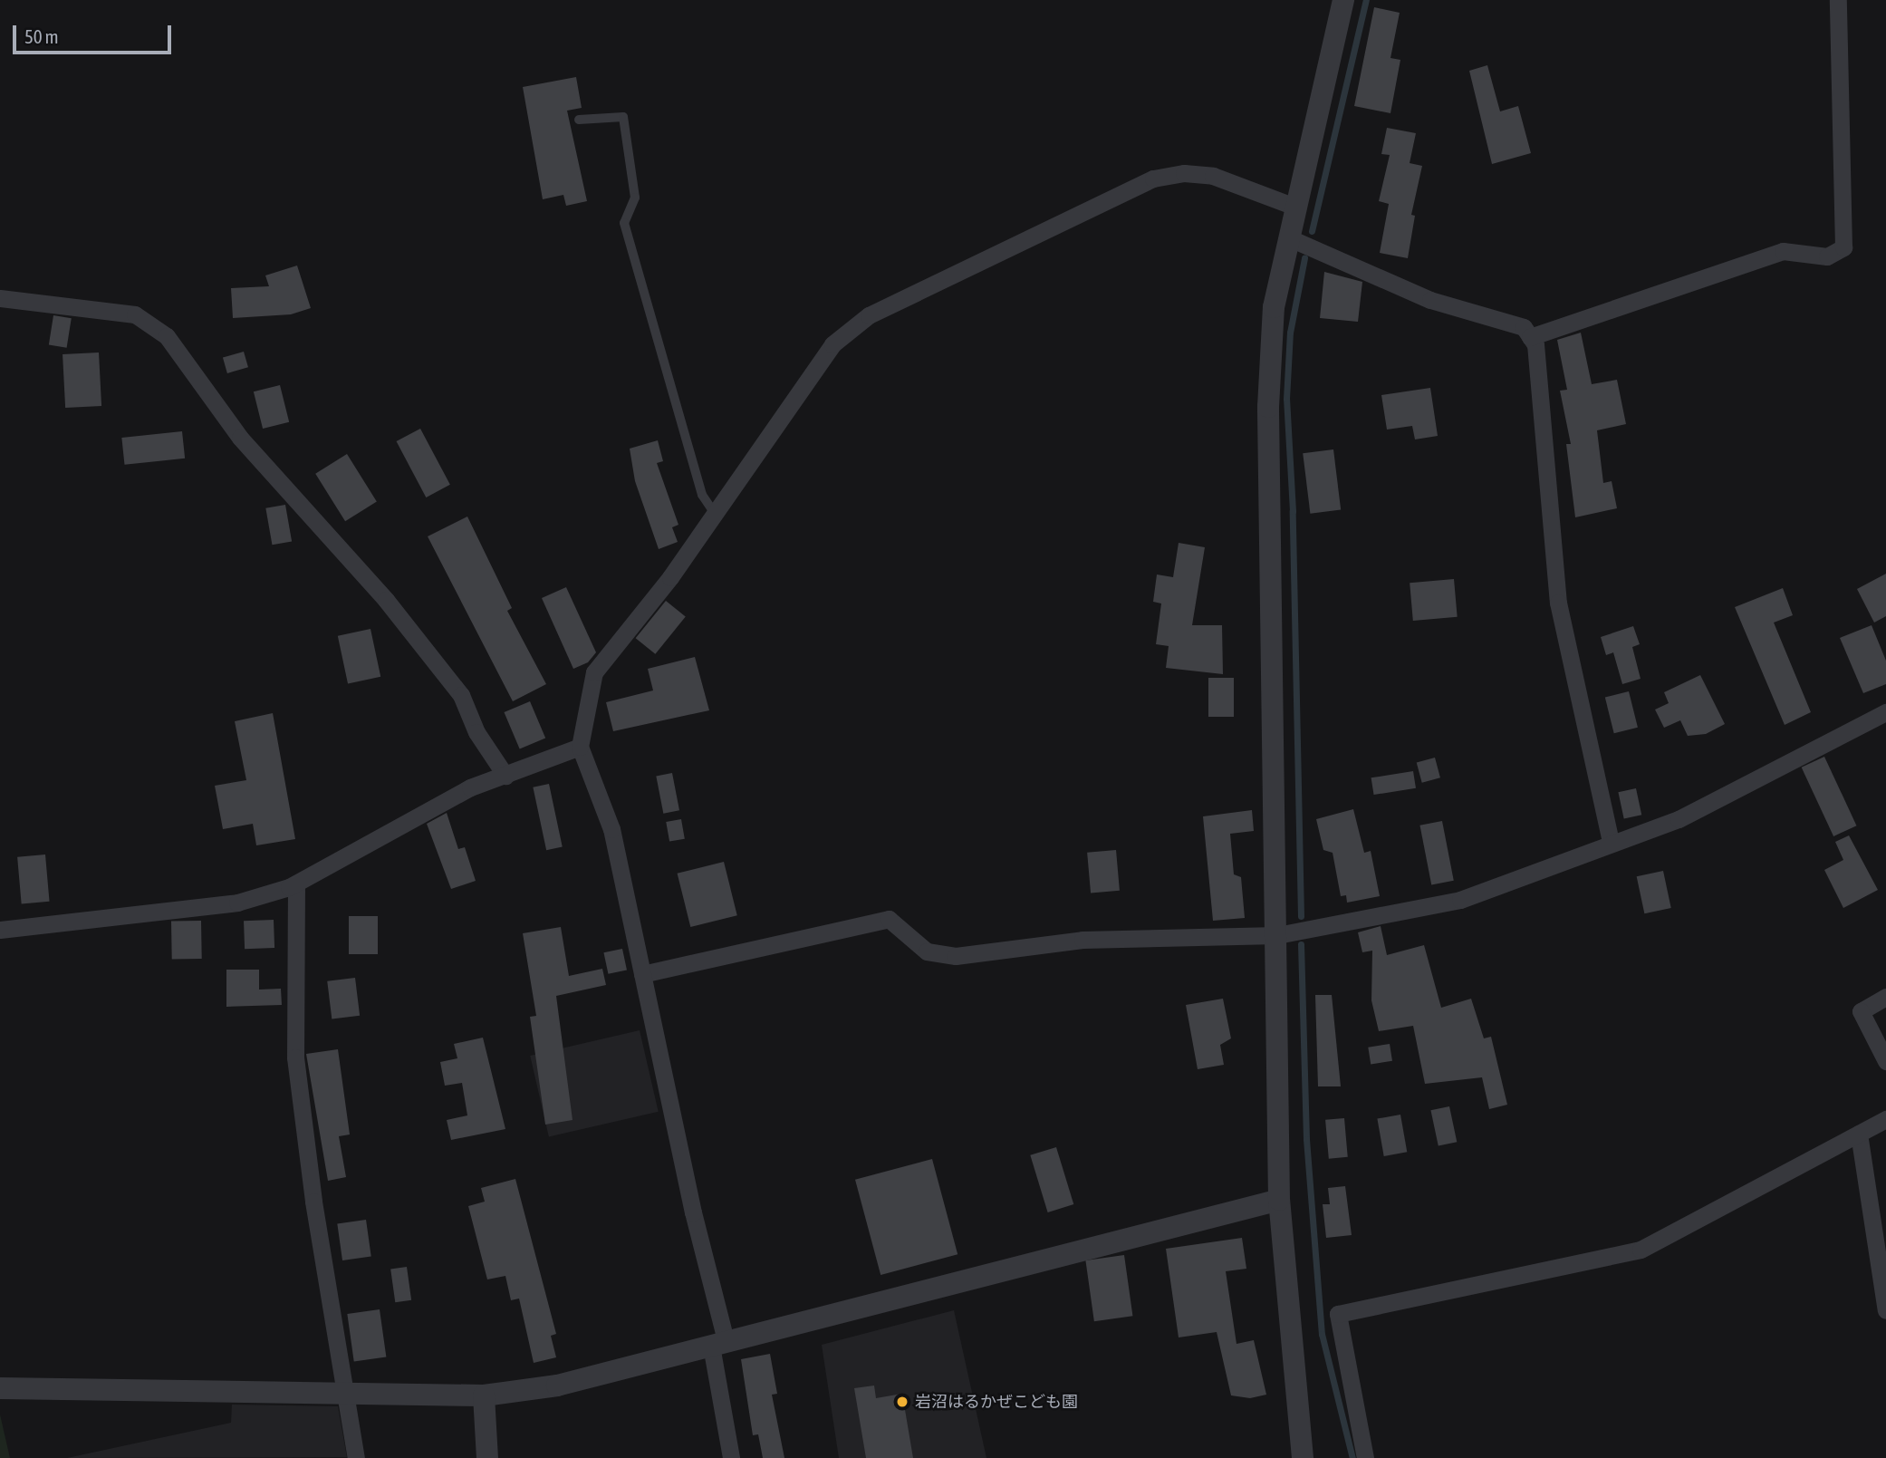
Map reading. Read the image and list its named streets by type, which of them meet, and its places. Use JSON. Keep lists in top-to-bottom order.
{
  "places": ["岩沼はるかぜこども園"],
  "scale_bar": "50 m"
}
